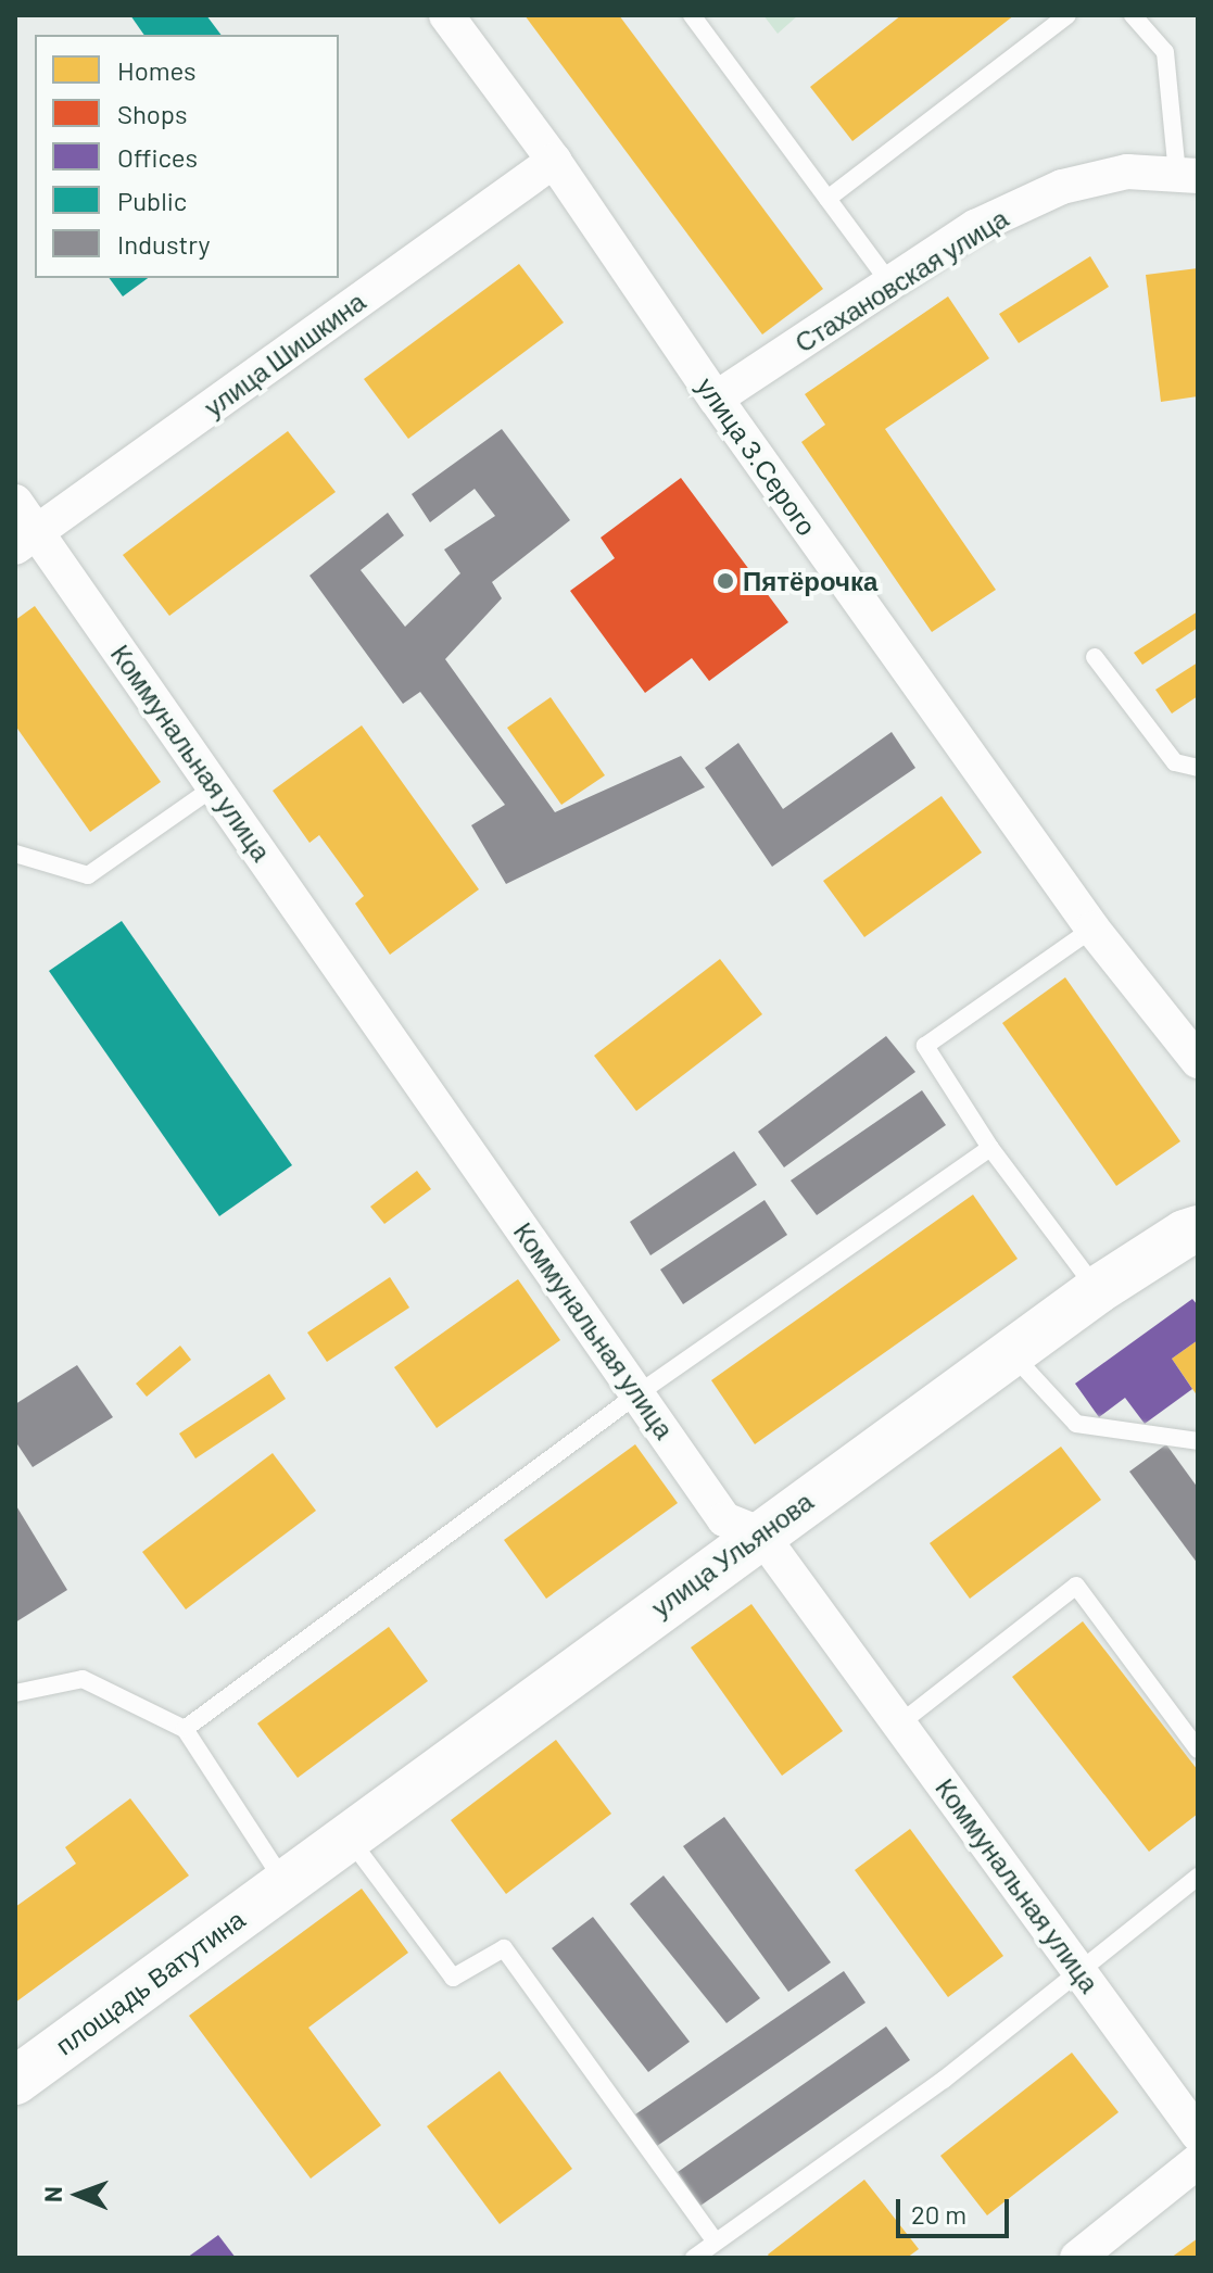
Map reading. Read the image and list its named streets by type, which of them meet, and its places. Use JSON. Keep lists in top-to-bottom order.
{
  "streets": {
    "street": [
      "Стахановская улица",
      "улица Шишкина",
      "улица З.Серого",
      "Коммунальная улица",
      "улица Ульянова",
      "площадь Ватутина"
    ]
  },
  "crossings": [
    ["Стахановская улица", "улица З.Серого"],
    ["улица Шишкина", "улица З.Серого"],
    ["улица Шишкина", "Коммунальная улица"],
    ["Коммунальная улица", "улица Ульянова"],
    ["улица Ульянова", "площадь Ватутина"]
  ],
  "places": ["Пятёрочка"],
  "legend": [
    "Homes",
    "Shops",
    "Offices",
    "Public",
    "Industry"
  ],
  "scale_bar": "20 m",
  "north": "left"
}
